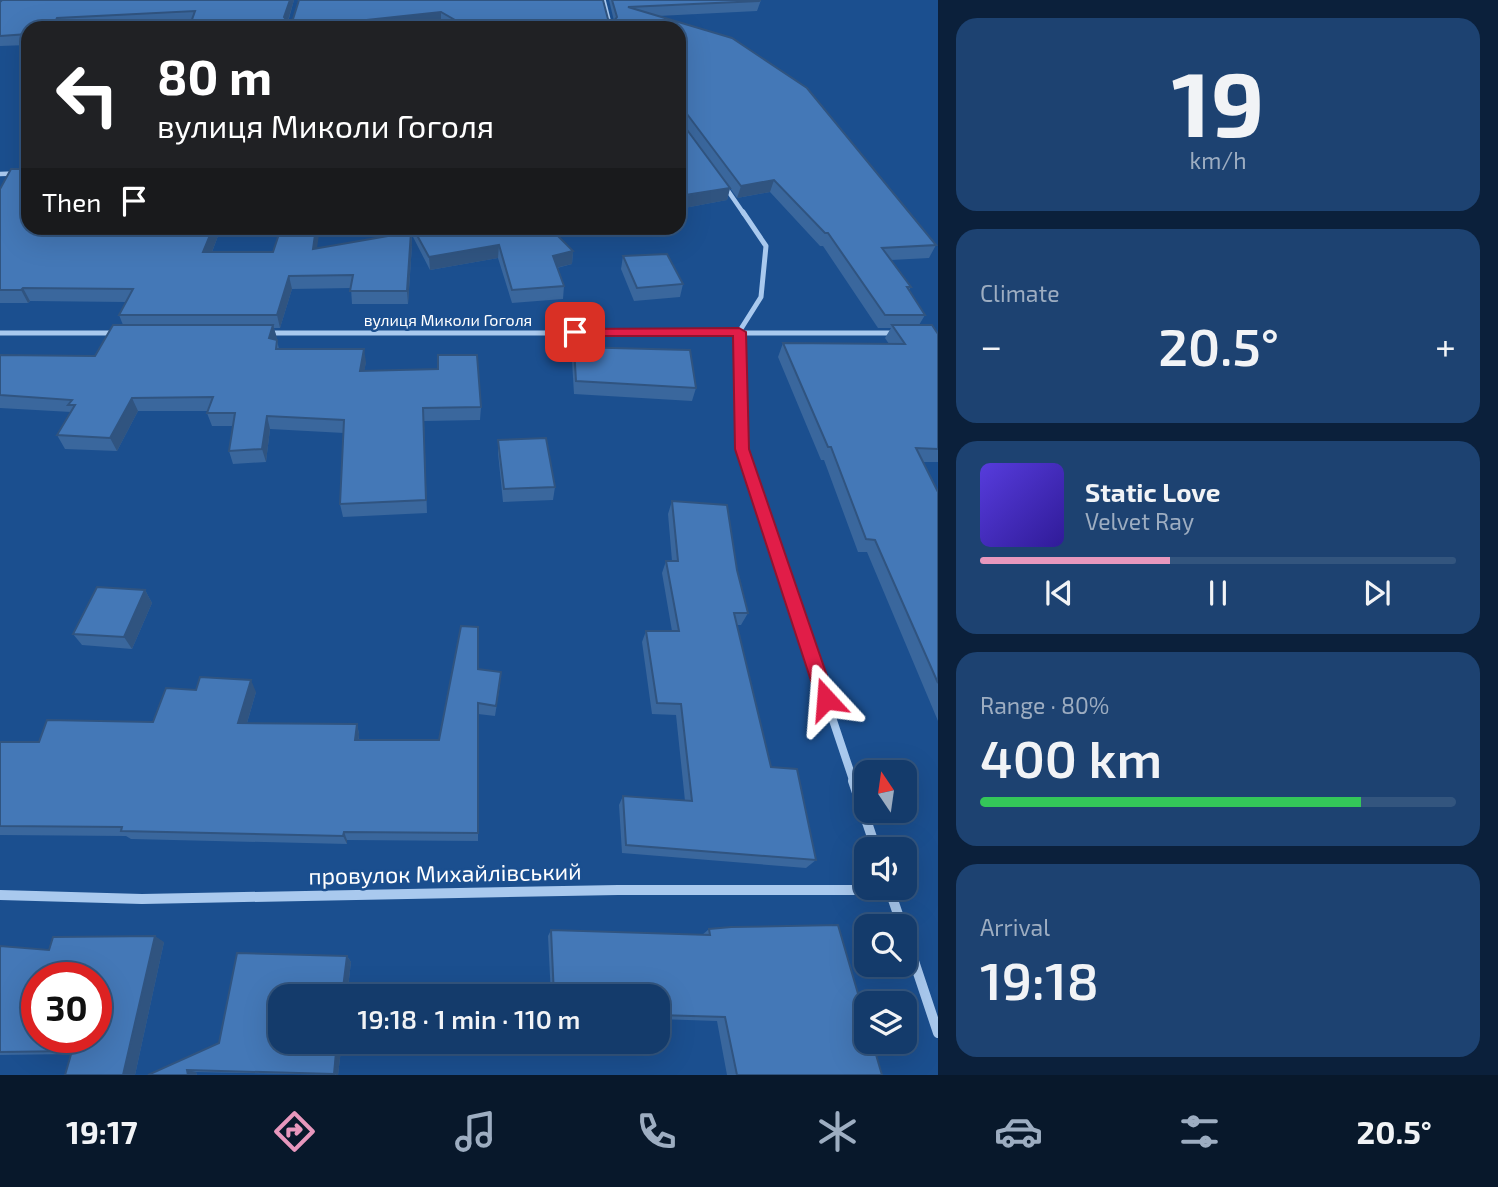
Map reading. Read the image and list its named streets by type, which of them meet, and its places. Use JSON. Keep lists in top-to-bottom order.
{
  "streets": {
    "street": ["вулиця Миколи Гоголя", "провулок Михайлівський"]
  },
  "north": "top",
  "page": {
    "tile": [
      ["19", "km/h"],
      "Climate",
      ["Range · 80%", "400 km"],
      ["Arrival", "19:18"]
    ],
    "turn": ["80 m", "вулиця Миколи Гоголя"],
    "then": "Then",
    "heat": ["−", "20.5°", "+"],
    "song": ["Static Love", "Velvet Ray"],
    "limit": "30",
    "trip": "19:18 · 1 min · 110 m",
    "tabs": ["19:17", "20.5°"]
  }
}
